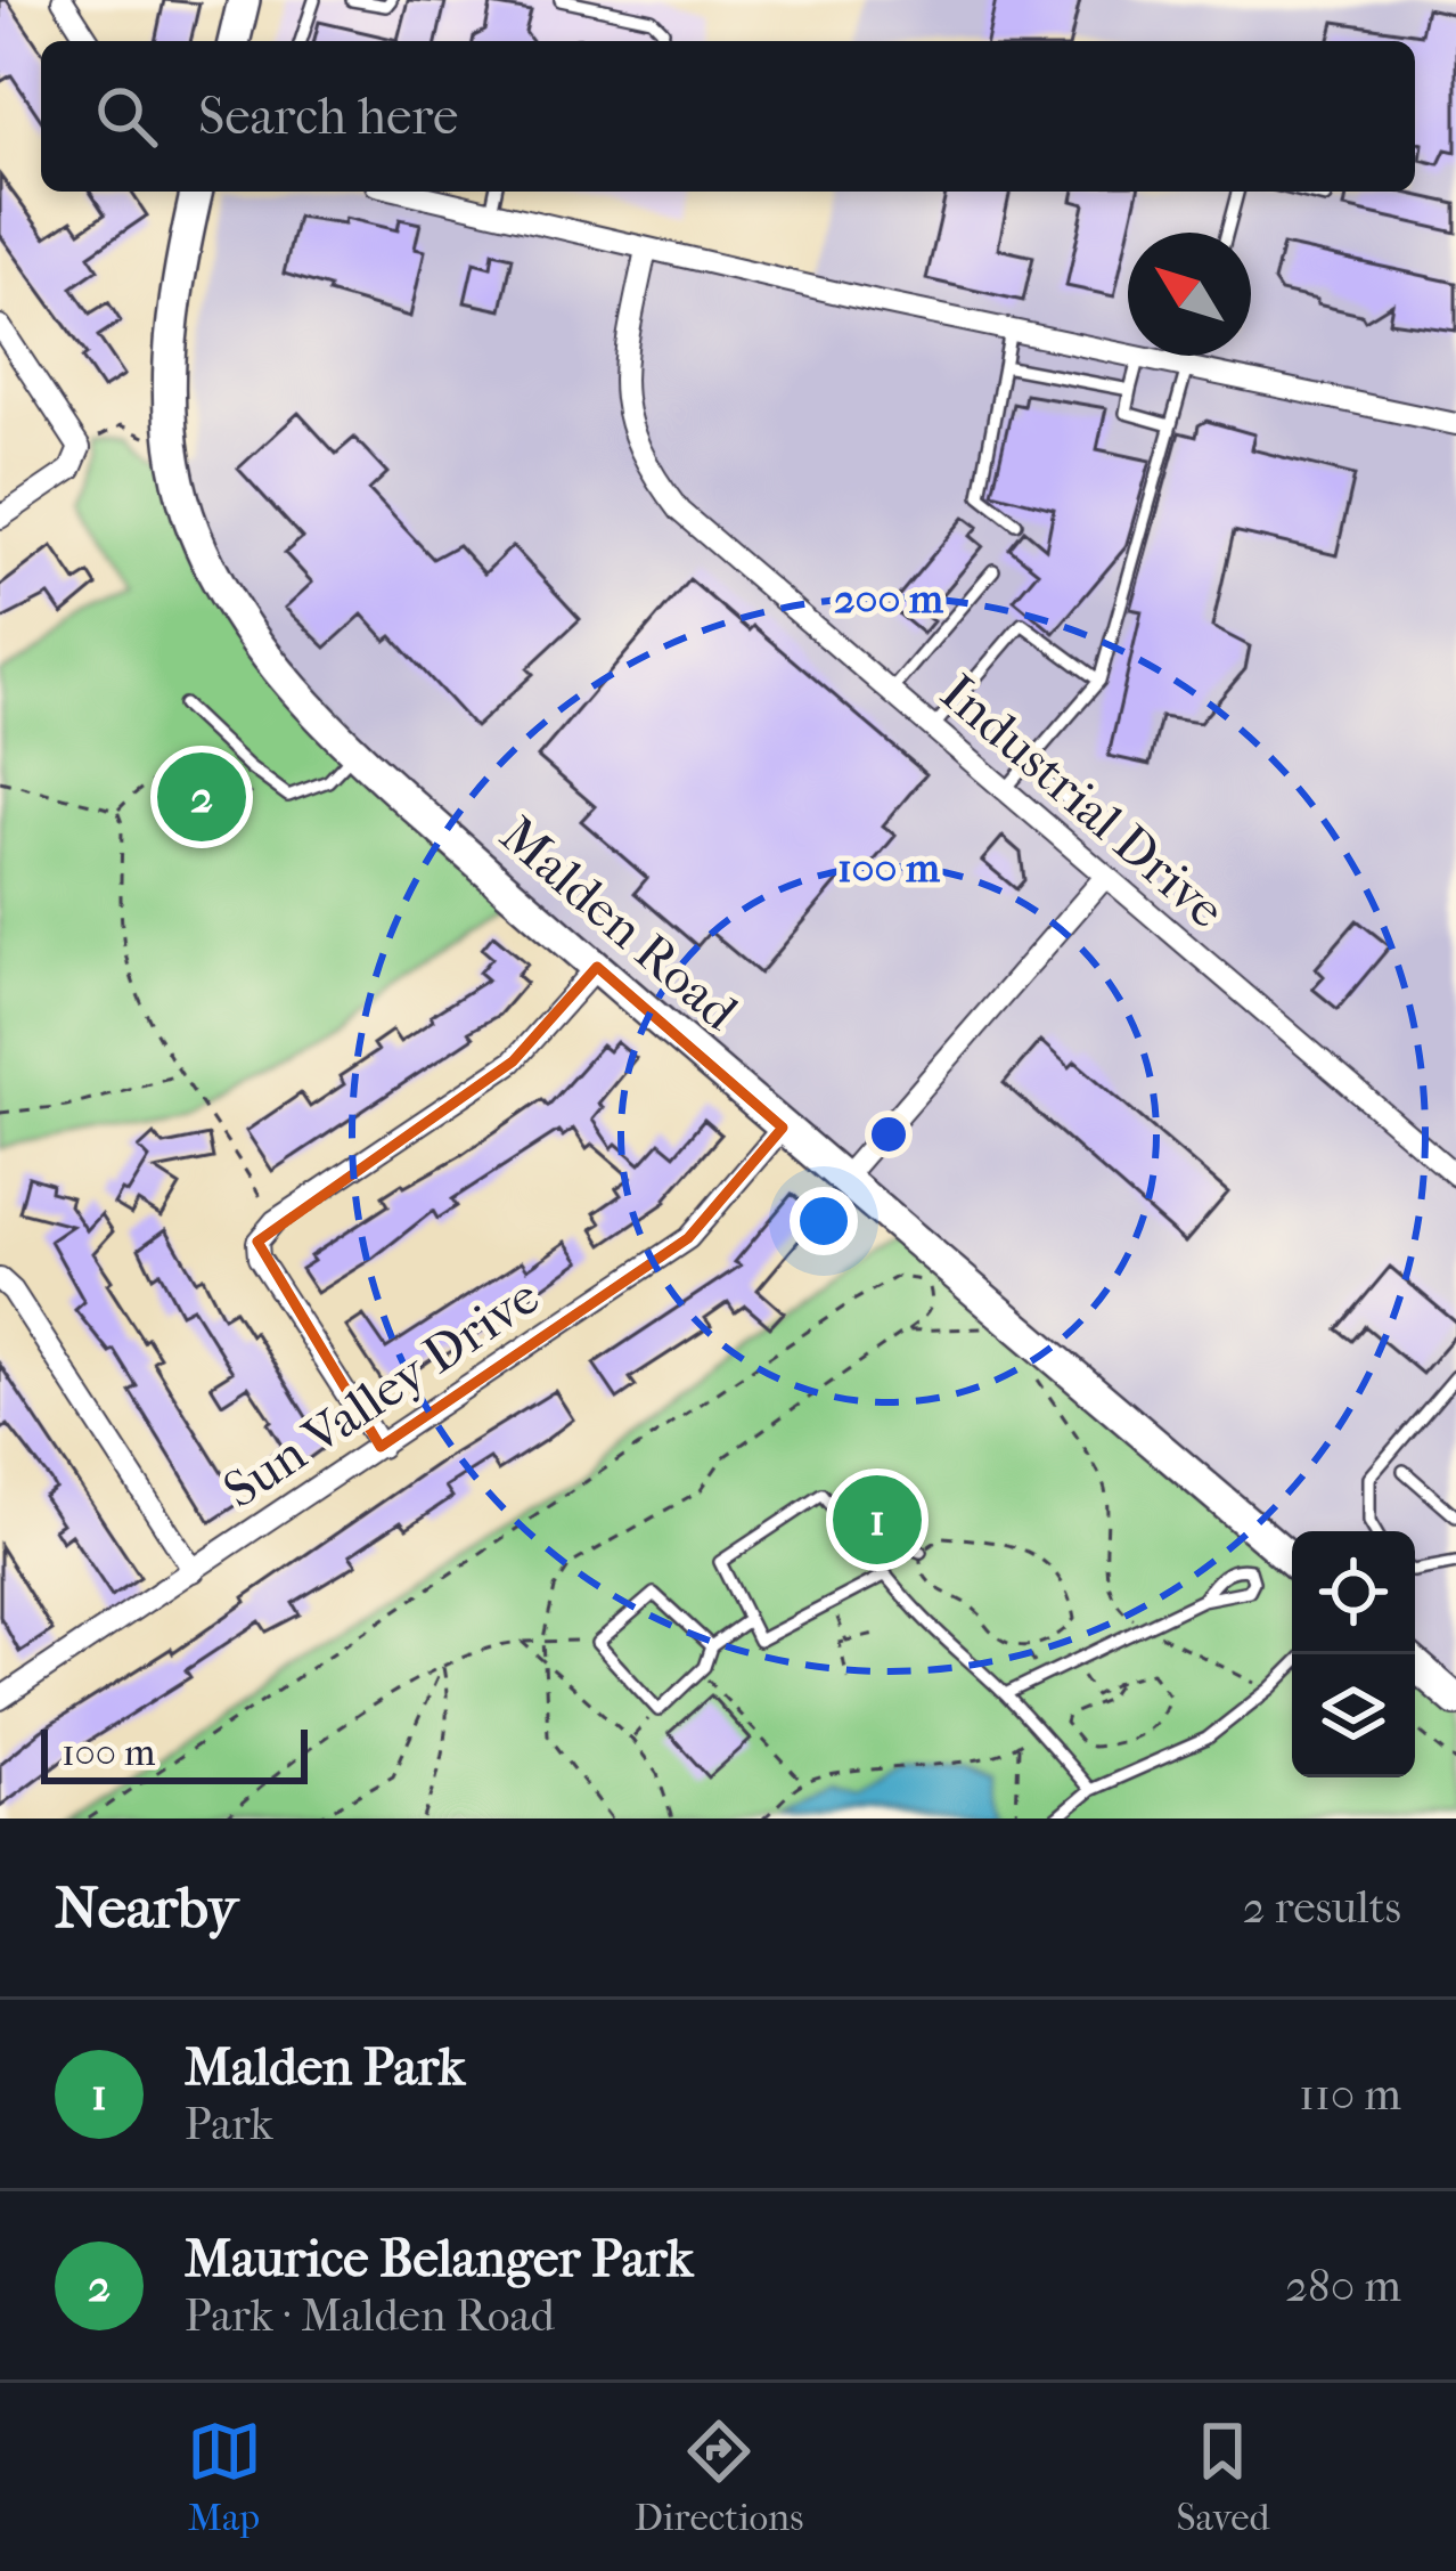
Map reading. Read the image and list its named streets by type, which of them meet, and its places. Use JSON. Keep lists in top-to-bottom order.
{
  "streets": {
    "main road": ["Malden Road"],
    "street": ["Industrial Drive", "Sun Valley Drive"]
  },
  "crossings": [
    ["Malden Road", "Sun Valley Drive"]
  ],
  "scale_bar": "100 m",
  "north": "top left",
  "page": {
    "search": "Search here",
    "pins": ["2", "1"],
    "scale": "100 m",
    "heading": ["Nearby", "2 results"],
    "list": [
      {
        "mark": "1",
        "name": "Malden Park",
        "note": "Park",
        "value": "110 m"
      },
      {
        "mark": "2",
        "name": "Maurice Belanger Park",
        "note": "Park · Malden Road",
        "value": "280 m"
      }
    ],
    "nav": ["Map", "Directions", "Saved"]
  },
  "rings": ["200 m", "100 m"]
}
